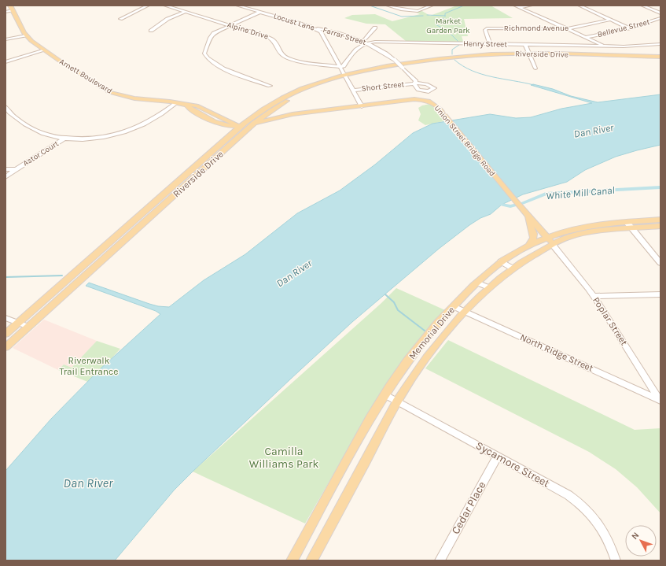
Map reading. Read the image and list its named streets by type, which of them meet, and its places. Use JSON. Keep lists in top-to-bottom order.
{
  "streets": {
    "main road": [
      "Riverside Drive",
      "Arnett Boulevard",
      "Union Street Bridge Road",
      "Memorial Drive"
    ],
    "street": [
      "Locust Lane",
      "Richmond Avenue",
      "Bellevue Street",
      "Alpine Drive",
      "Farrar Street",
      "Henry Street",
      "Short Street",
      "Astor Court",
      "Poplar Street",
      "North Ridge Street",
      "Sycamore Street",
      "Cedar Place"
    ]
  },
  "crossings": [
    ["Locust Lane", "Alpine Drive"],
    ["Locust Lane", "Farrar Street"],
    ["Locust Lane", "Riverside Drive"],
    ["Locust Lane", "Short Street"],
    ["Locust Lane", "Union Street Bridge Road"],
    ["Richmond Avenue", "Henry Street"],
    ["Farrar Street", "Henry Street"],
    ["Farrar Street", "Short Street"],
    ["Riverside Drive", "Arnett Boulevard"],
    ["Riverside Drive", "Union Street Bridge Road"],
    ["Arnett Boulevard", "Union Street Bridge Road"],
    ["Union Street Bridge Road", "Poplar Street"],
    ["Union Street Bridge Road", "Memorial Drive"],
    ["Poplar Street", "Memorial Drive"],
    ["Poplar Street", "North Ridge Street"],
    ["Memorial Drive", "North Ridge Street"],
    ["Memorial Drive", "Sycamore Street"],
    ["Sycamore Street", "Cedar Place"]
  ],
  "water": ["Dan River", "White Mill Canal"],
  "parks": ["Market Garden Park", "Riverwalk Trail Entrance", "Camilla Williams Park"],
  "north": "top left"
}
